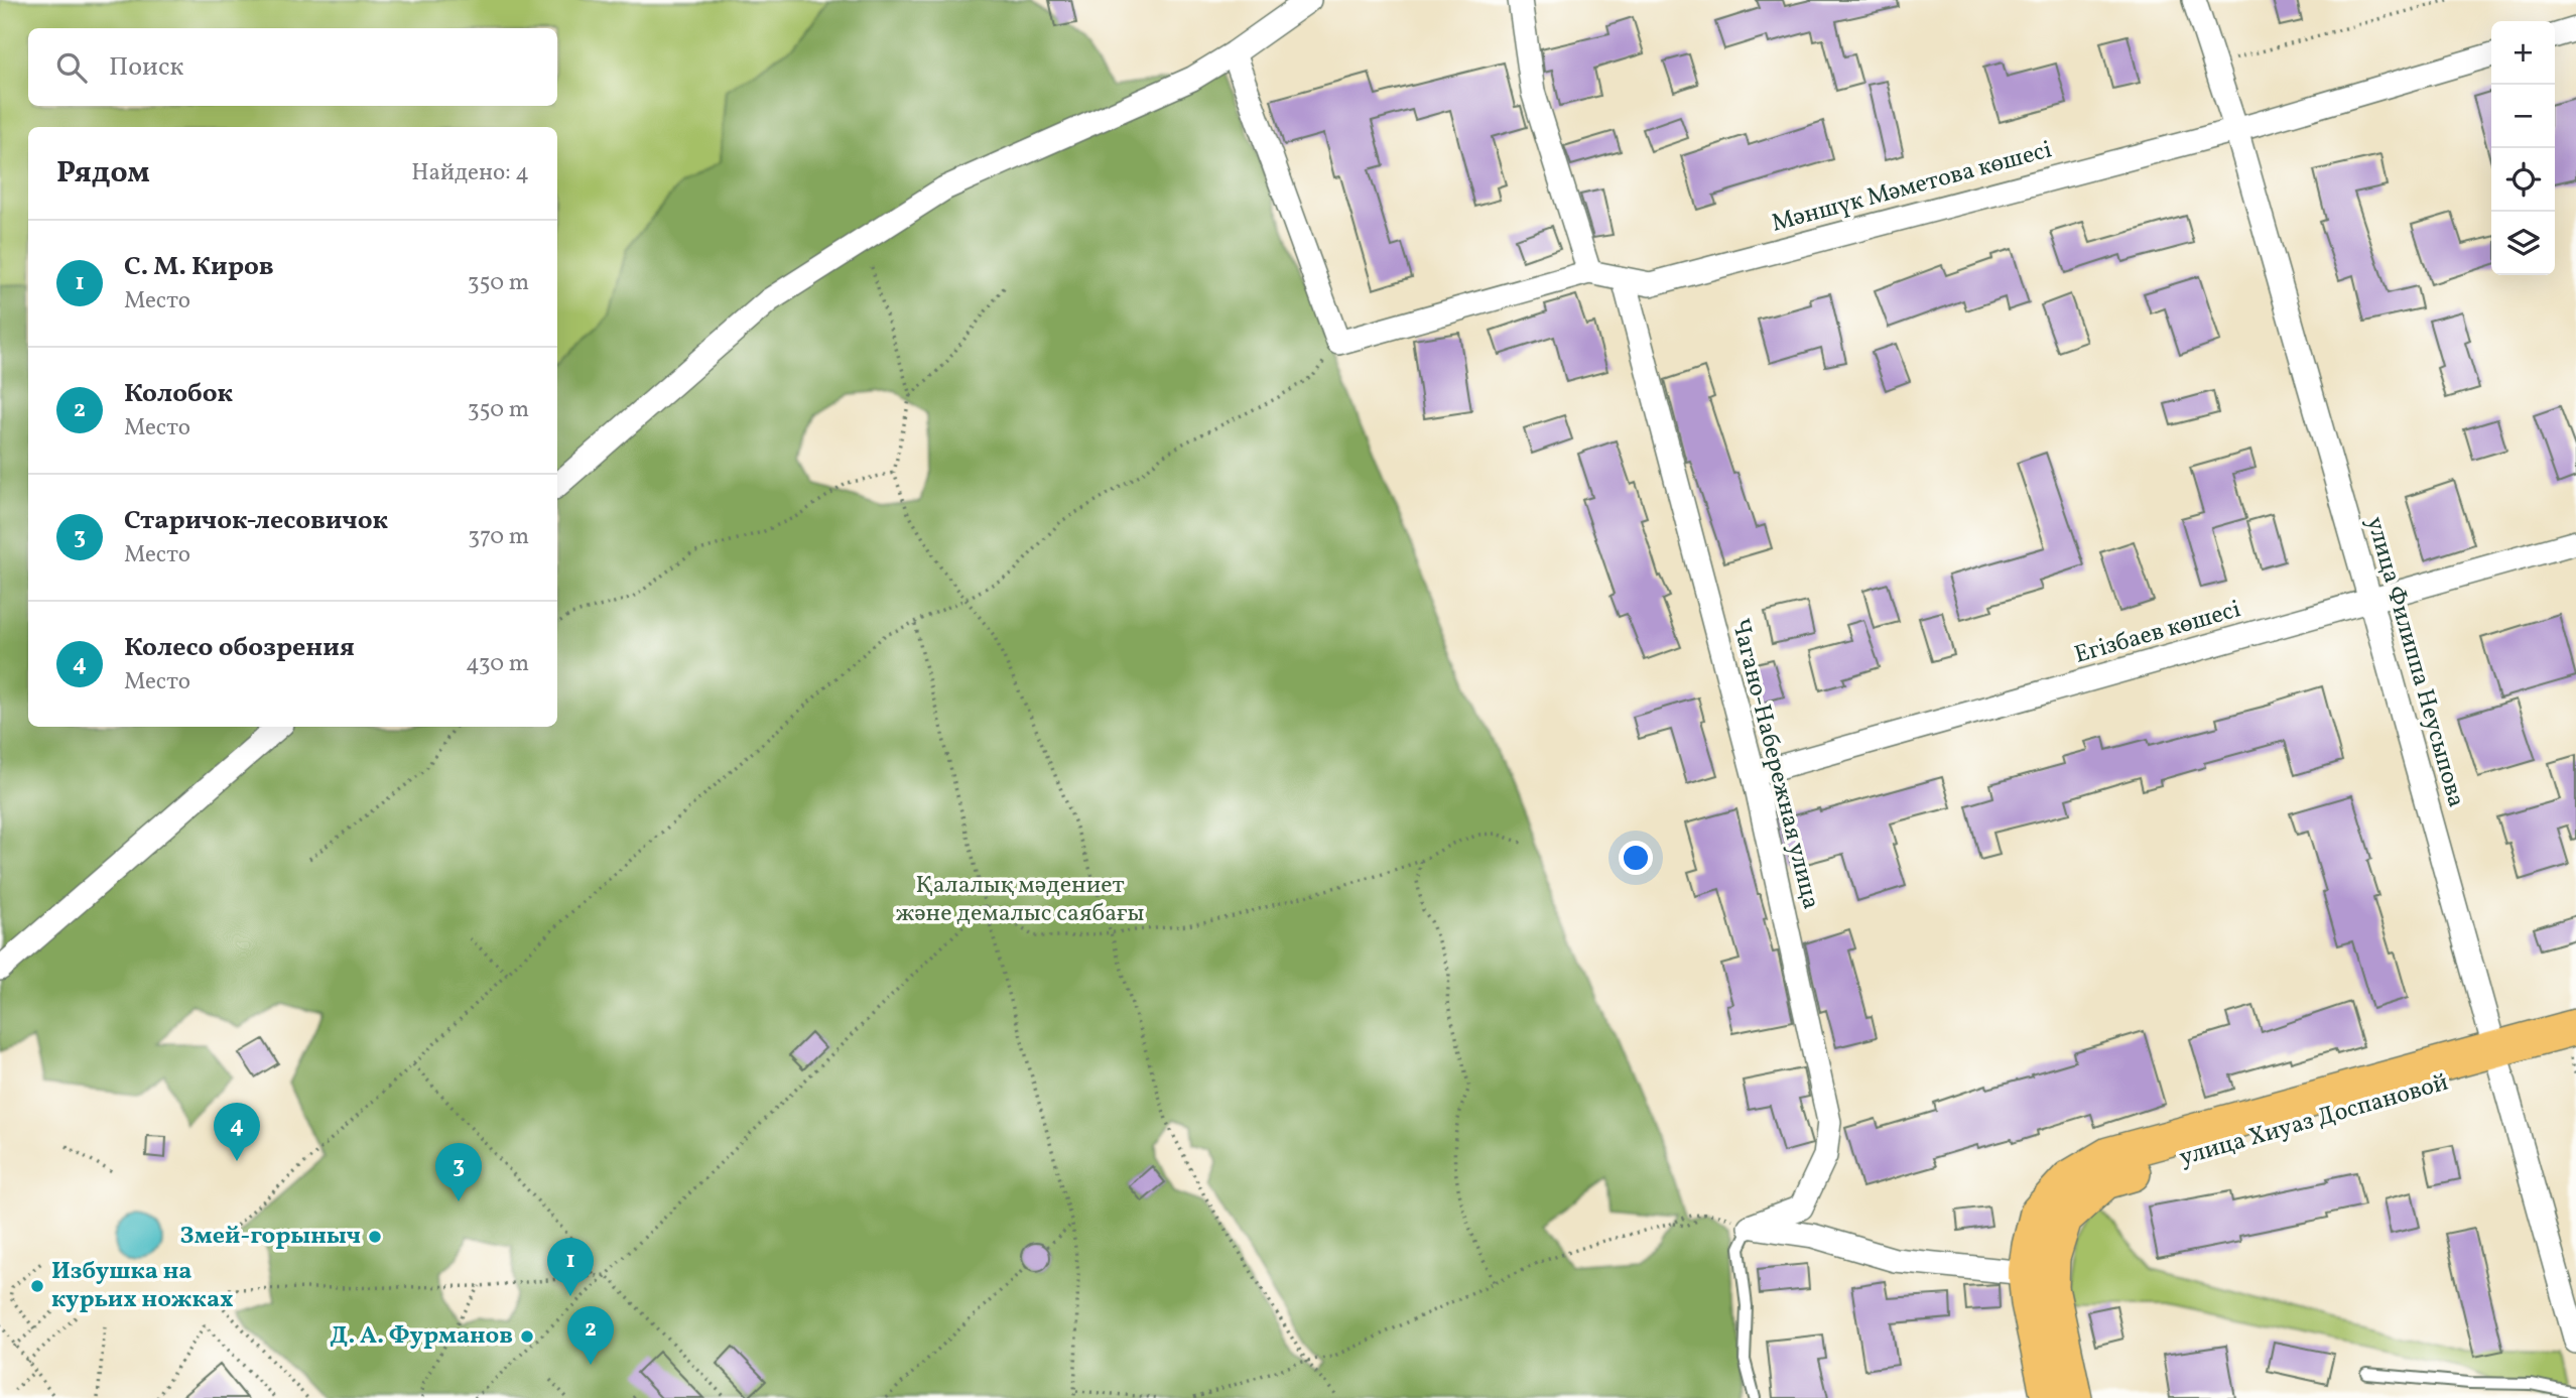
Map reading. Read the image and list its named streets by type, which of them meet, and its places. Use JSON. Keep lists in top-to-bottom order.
{
  "streets": {
    "main road": ["улица Хиуаз Доспановой"],
    "street": [
      "Мәншүк Мәметова көшесі",
      "Егізбаев көшесі",
      "улица Филиппа Неусыпова",
      "Чагано-Набережная улица"
    ]
  },
  "crossings": [
    ["Мәншүк Мәметова көшесі", "улица Филиппа Неусыпова"],
    ["Мәншүк Мәметова көшесі", "Чагано-Набережная улица"],
    ["Егізбаев көшесі", "улица Филиппа Неусыпова"],
    ["Егізбаев көшесі", "Чагано-Набережная улица"],
    ["улица Филиппа Неусыпова", "улица Хиуаз Доспановой"]
  ],
  "parks": ["Қалалық мәдениет және демалыс саябағы"],
  "places": ["Змей-горыныч", "Избушка на курьих ножках", "Д. А. Фурманов"],
  "page": {
    "map_buttons": ["+", "−"],
    "search": "Поиск",
    "heading": ["Рядом", "Найдено: 4"],
    "list": [
      {
        "mark": "1",
        "name": "С. М. Киров",
        "note": "Место",
        "value": "350 m"
      },
      {
        "mark": "2",
        "name": "Колобок",
        "note": "Место",
        "value": "350 m"
      },
      {
        "mark": "3",
        "name": "Старичок-лесовичок",
        "note": "Место",
        "value": "370 m"
      },
      {
        "mark": "4",
        "name": "Колесо обозрения",
        "note": "Место",
        "value": "430 m"
      }
    ],
    "pins": [
      "4",
      "3",
      "1",
      "2"
    ]
  }
}
